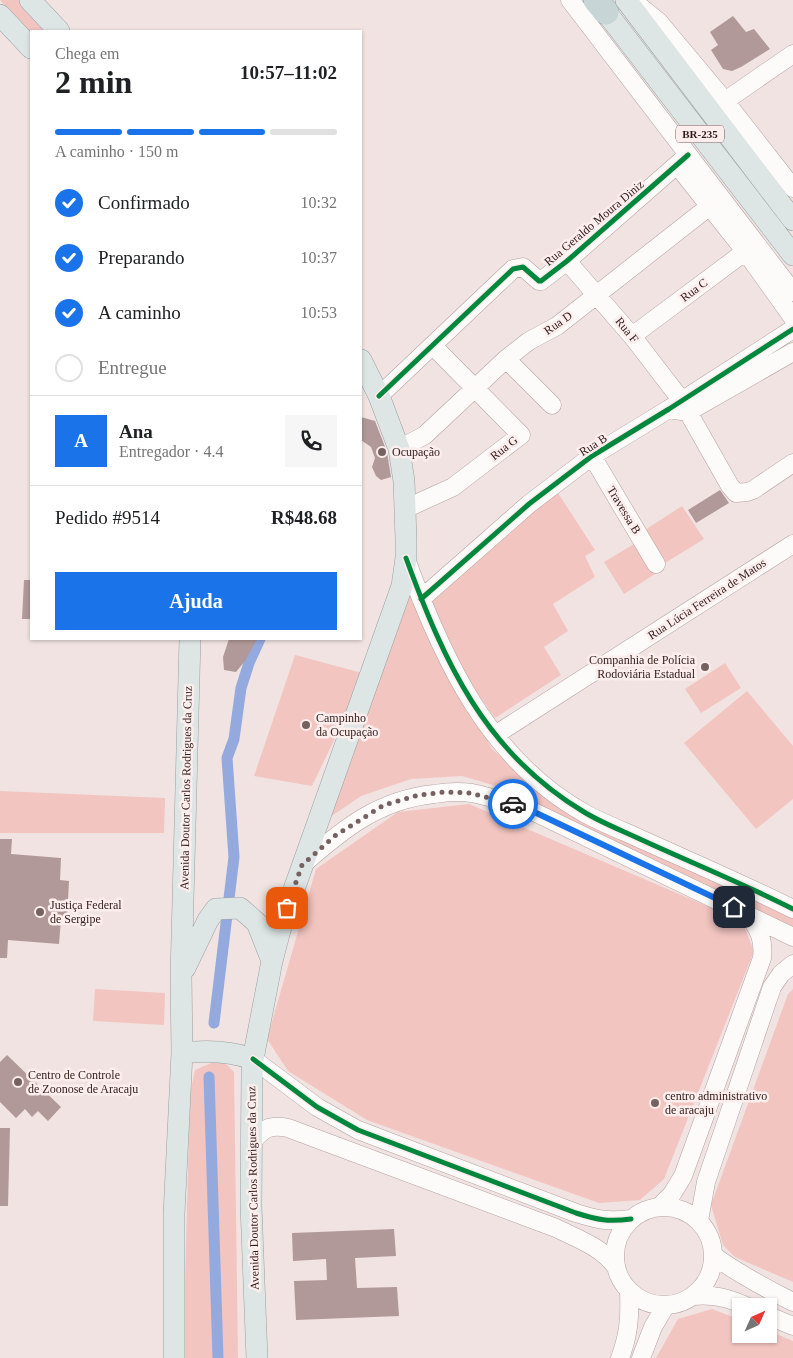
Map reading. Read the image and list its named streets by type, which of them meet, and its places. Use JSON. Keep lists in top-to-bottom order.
{
  "streets": {
    "main road": ["BR-235", "Avenida Doutor Carlos Rodrigues da Cruz"],
    "street": [
      "Rua Geraldo Moura Diniz",
      "Rua C",
      "Rua D",
      "Rua F",
      "Rua B",
      "Rua G",
      "Travessa B",
      "Rua Lúcia Ferreira de Matos"
    ]
  },
  "crossings": [
    ["Rua Geraldo Moura Diniz", "Rua F"],
    ["Rua Geraldo Moura Diniz", "Rua G"],
    ["Rua Geraldo Moura Diniz", "Avenida Doutor Carlos Rodrigues da Cruz"],
    ["Rua C", "Rua F"],
    ["Rua D", "Rua F"],
    ["Rua D", "Rua G"],
    ["Rua D", "Avenida Doutor Carlos Rodrigues da Cruz"],
    ["Rua F", "Rua B"],
    ["Rua B", "Travessa B"],
    ["Rua G", "Avenida Doutor Carlos Rodrigues da Cruz"]
  ],
  "places": [
    "Ocupação",
    "Companhia de Polícia Rodoviária Estadual",
    "Campinho da Ocupação",
    "Justiça Federal de Sergipe",
    "Centro de Controle de Zoonose de Aracaju",
    "centro administrativo de aracaju"
  ],
  "north": "top right",
  "page": {
    "heading": ["2 min", "Chega em", "10:57–11:02"],
    "panel": [
      "Ana",
      "Entregador · 4.4",
      "Pedido #9514",
      "R$48.68"
    ],
    "bar": "A caminho · 150 m",
    "list": [
      ["Confirmado", "10:32"],
      ["Preparando", "10:37"],
      ["A caminho", "10:53"],
      "Entregue"
    ],
    "round": "A",
    "buttons": "Ajuda"
  }
}
